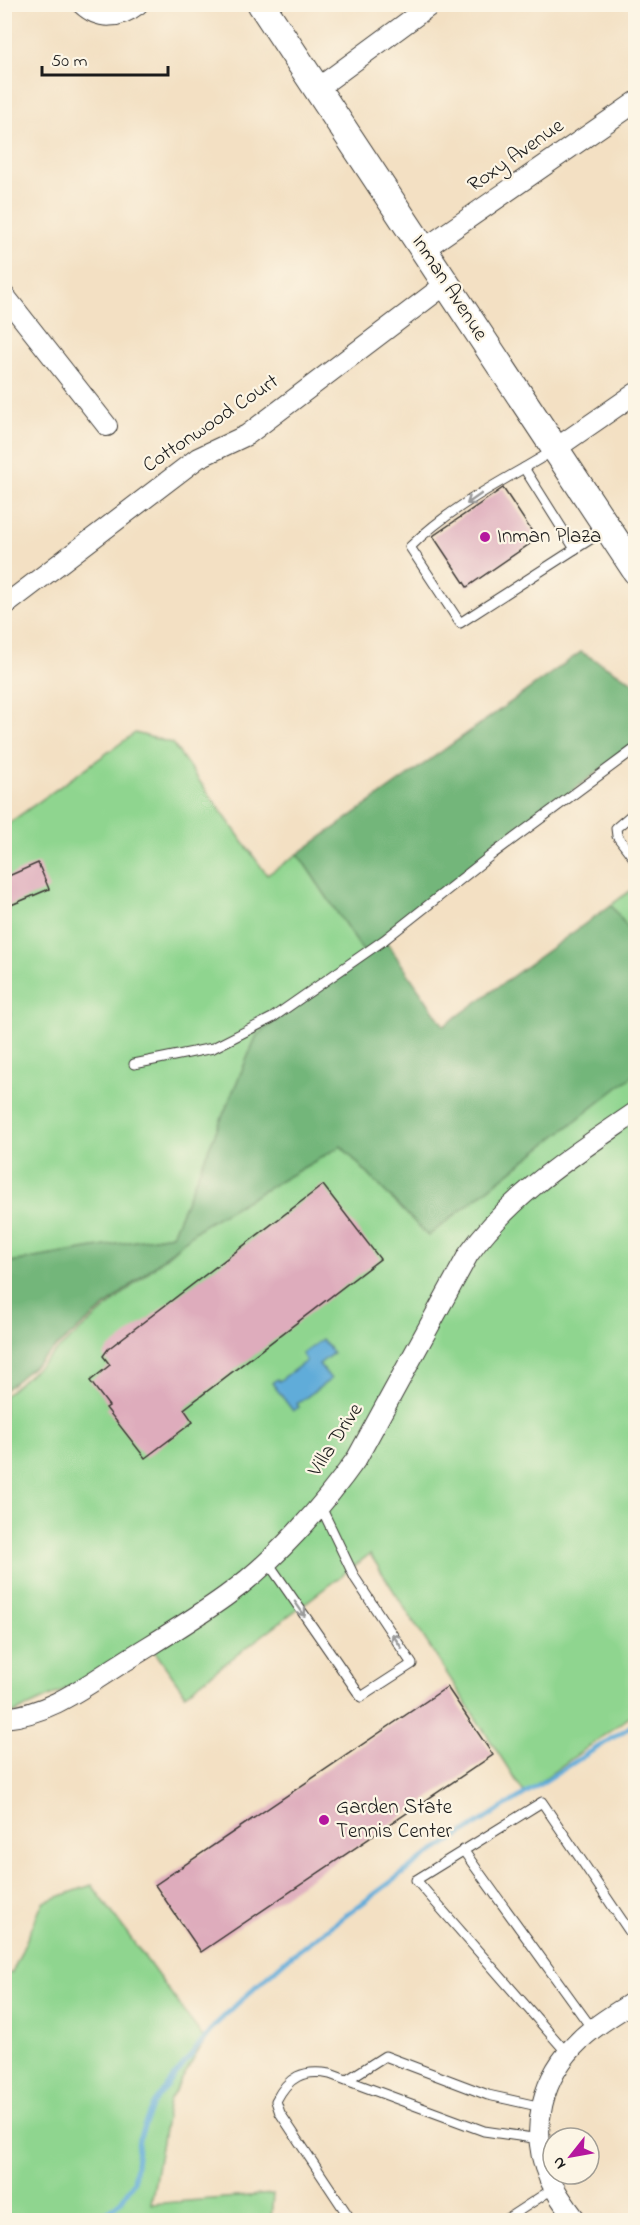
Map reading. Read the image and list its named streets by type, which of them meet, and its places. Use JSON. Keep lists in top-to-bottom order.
{
  "streets": {
    "main road": ["Inman Avenue"],
    "street": ["Roxy Avenue", "Cottonwood Court", "Villa Drive"]
  },
  "crossings": [
    ["Roxy Avenue", "Inman Avenue"],
    ["Inman Avenue", "Cottonwood Court"]
  ],
  "places": ["Inman Plaza", "Garden State Tennis Center"],
  "scale_bar": "50 m",
  "north": "bottom left"
}
